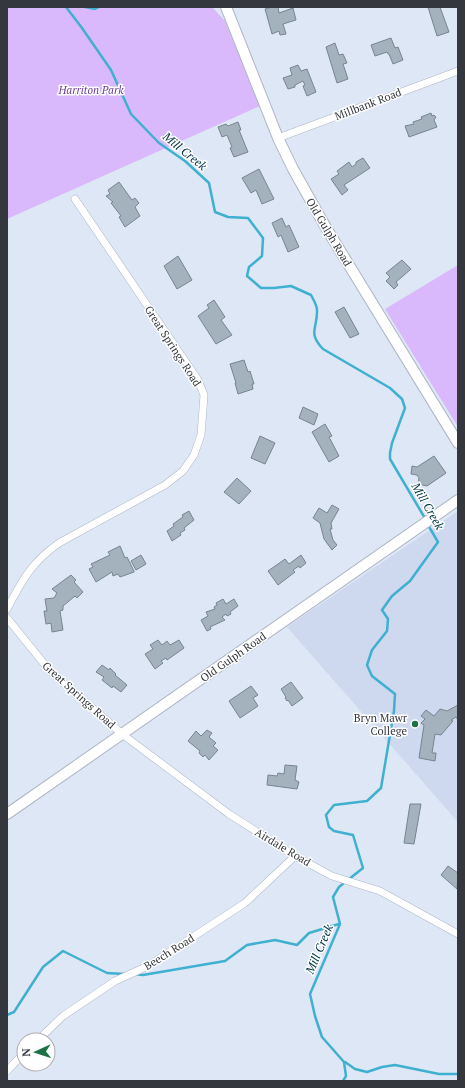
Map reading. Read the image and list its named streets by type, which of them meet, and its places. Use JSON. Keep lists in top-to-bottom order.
{
  "streets": {
    "street": [
      "Millbank Road",
      "Old Gulph Road",
      "Great Springs Road",
      "Airdale Road",
      "Beech Road"
    ]
  },
  "crossings": [
    ["Millbank Road", "Old Gulph Road"],
    ["Old Gulph Road", "Great Springs Road"],
    ["Old Gulph Road", "Airdale Road"],
    ["Great Springs Road", "Airdale Road"],
    ["Airdale Road", "Beech Road"]
  ],
  "water": ["Mill Creek"],
  "parks": ["Harriton Park"],
  "places": ["Bryn Mawr College"],
  "north": "left"
}
